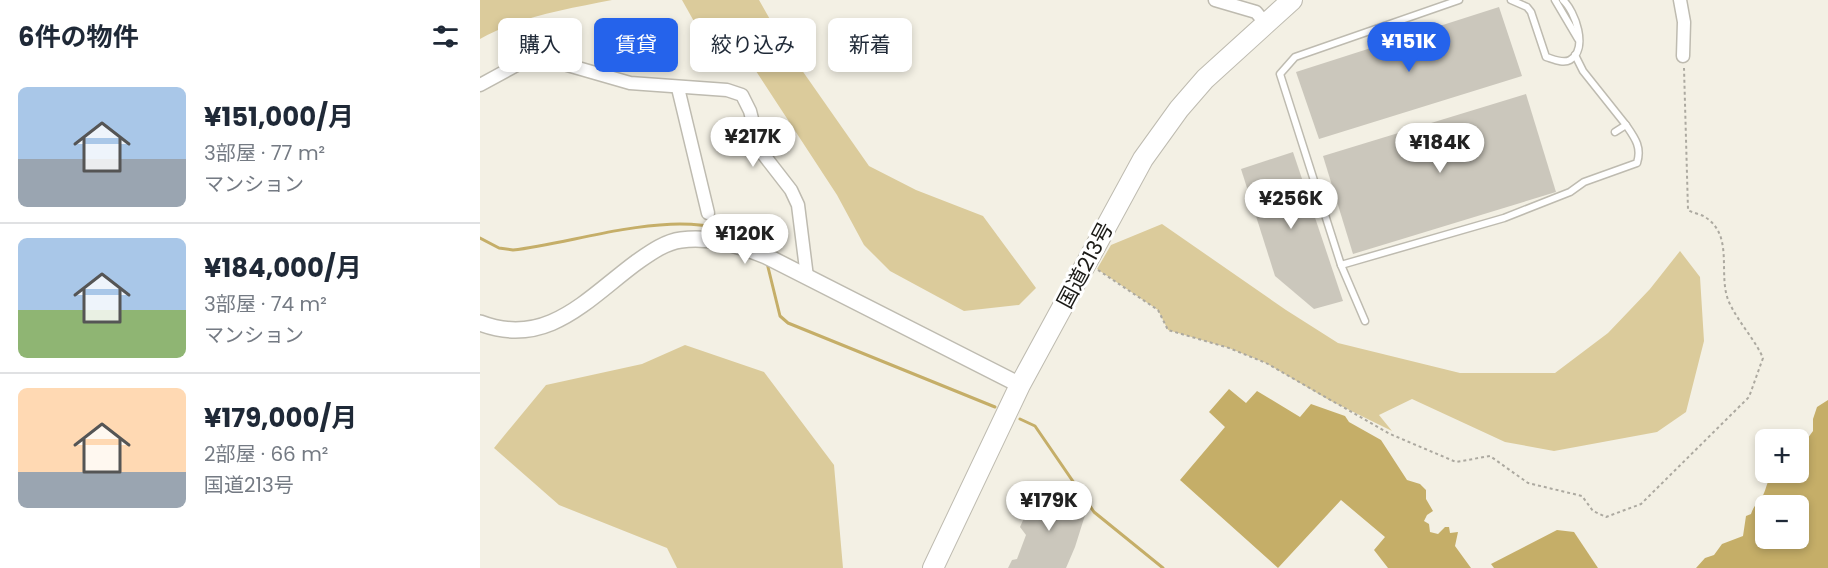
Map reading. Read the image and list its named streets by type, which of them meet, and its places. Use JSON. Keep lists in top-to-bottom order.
{
  "streets": {
    "highway": ["国道213号"]
  },
  "page": {
    "heading": "6件の物件",
    "chip": [
      "購入",
      "賃貸",
      "絞り込み",
      "新着"
    ],
    "price": [
      "¥151K",
      "¥217K",
      "¥184K",
      "¥256K",
      "¥120K",
      "¥179K"
    ],
    "list": [
      {
        "name": "¥151,000/月",
        "note": "3部屋 · 77 m² · マンション"
      },
      {
        "name": "¥184,000/月",
        "note": "3部屋 · 74 m² · マンション"
      },
      {
        "name": "¥179,000/月",
        "note": "2部屋 · 66 m² · 国道213号"
      }
    ],
    "map_buttons": ["+", "−"]
  }
}
